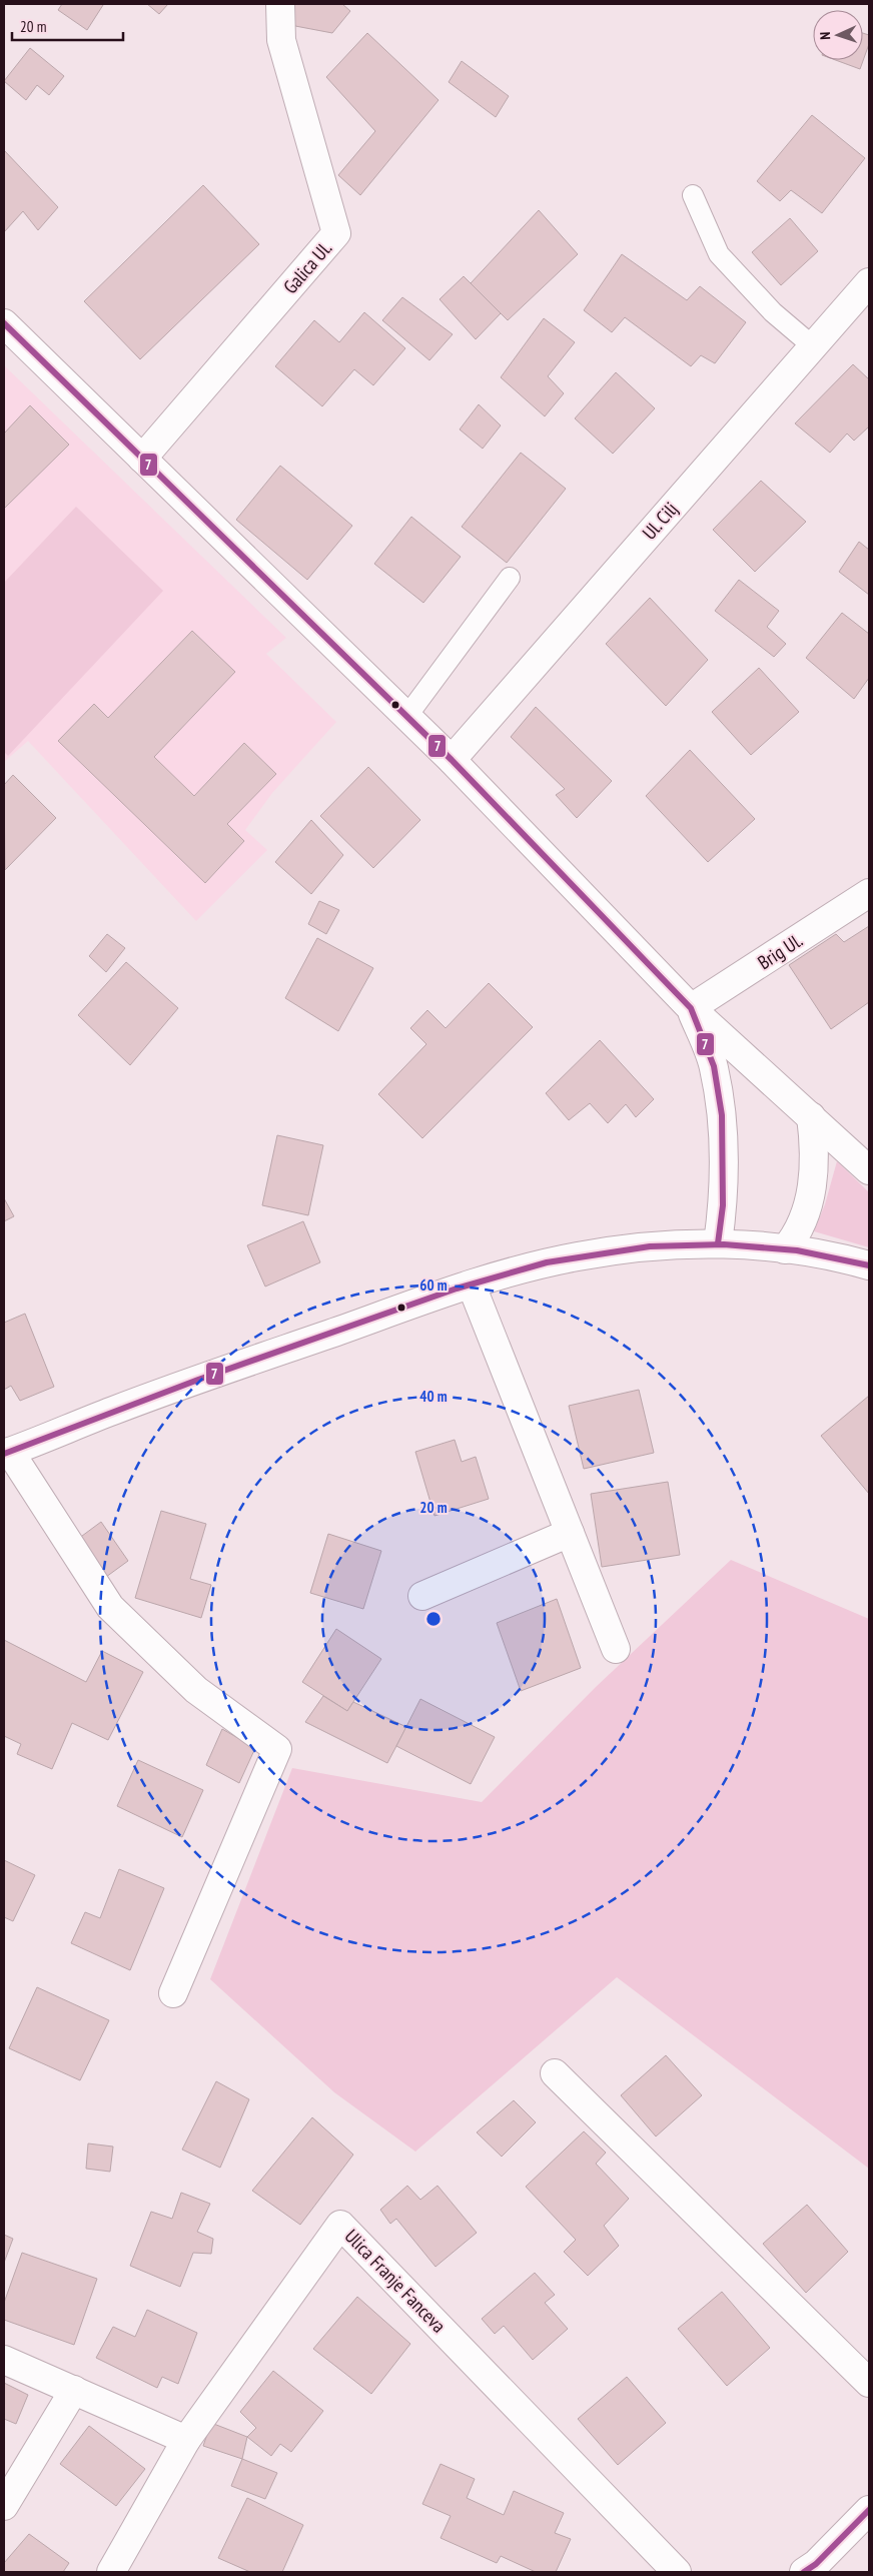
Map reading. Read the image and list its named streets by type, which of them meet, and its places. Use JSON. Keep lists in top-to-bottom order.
{
  "streets": {
    "street": [
      "Galica Ul.",
      "Ul. Cilj",
      "Brig Ul.",
      "Ulica Franje Fanceva"
    ]
  },
  "lines": ["transit line 7"],
  "scale_bar": "20 m",
  "north": "left",
  "rings": ["60 m", "40 m", "20 m"]
}
